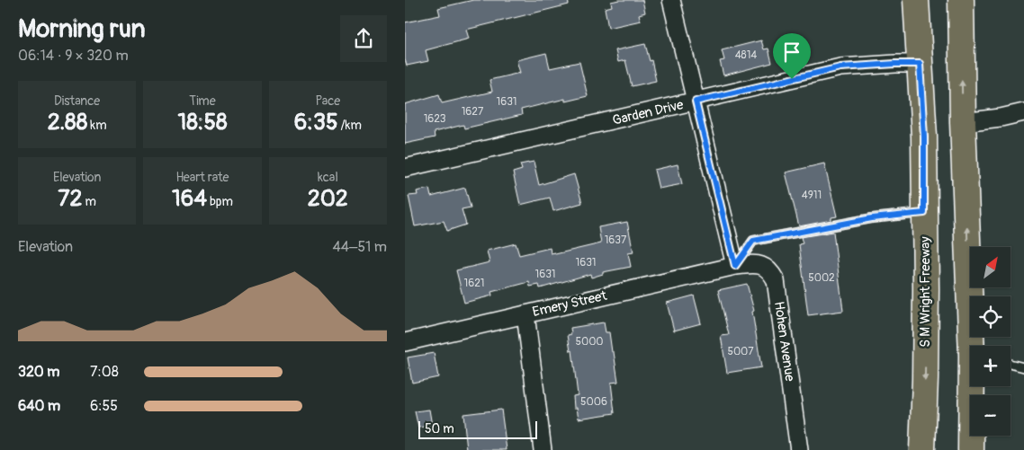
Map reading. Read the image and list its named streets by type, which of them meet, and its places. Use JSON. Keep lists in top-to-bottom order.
{
  "streets": {
    "main road": ["S M Wright Freeway"],
    "street": ["Garden Drive", "Emery Street", "Hohen Avenue"]
  },
  "crossings": [
    ["Garden Drive", "S M Wright Freeway"],
    ["Emery Street", "Hohen Avenue"]
  ],
  "house_numbers": [
    "4814",
    "1631",
    "1627",
    "1623",
    "4911",
    "1637",
    "1631",
    "1631",
    "5002",
    "1621",
    "5000",
    "5007",
    "5006"
  ],
  "scale_bar": "50 m",
  "north": "top right",
  "page": {
    "heading": ["Morning run", "06:14 · 9 × 320 m"],
    "stats": [
      ["Distance", "2.88 km"],
      ["Time", "18:58"],
      ["Pace", "6:35 /km"],
      ["Elevation", "72 m"],
      ["Heart rate", "164 bpm"],
      ["kcal", "202"]
    ],
    "chart": ["Elevation", "44–51 m"],
    "map_buttons": ["+", "−"],
    "list": [
      {
        "name": "320 m",
        "note": "7:08"
      },
      {
        "name": "640 m",
        "note": "6:55"
      }
    ],
    "scale": "50 m"
  }
}
